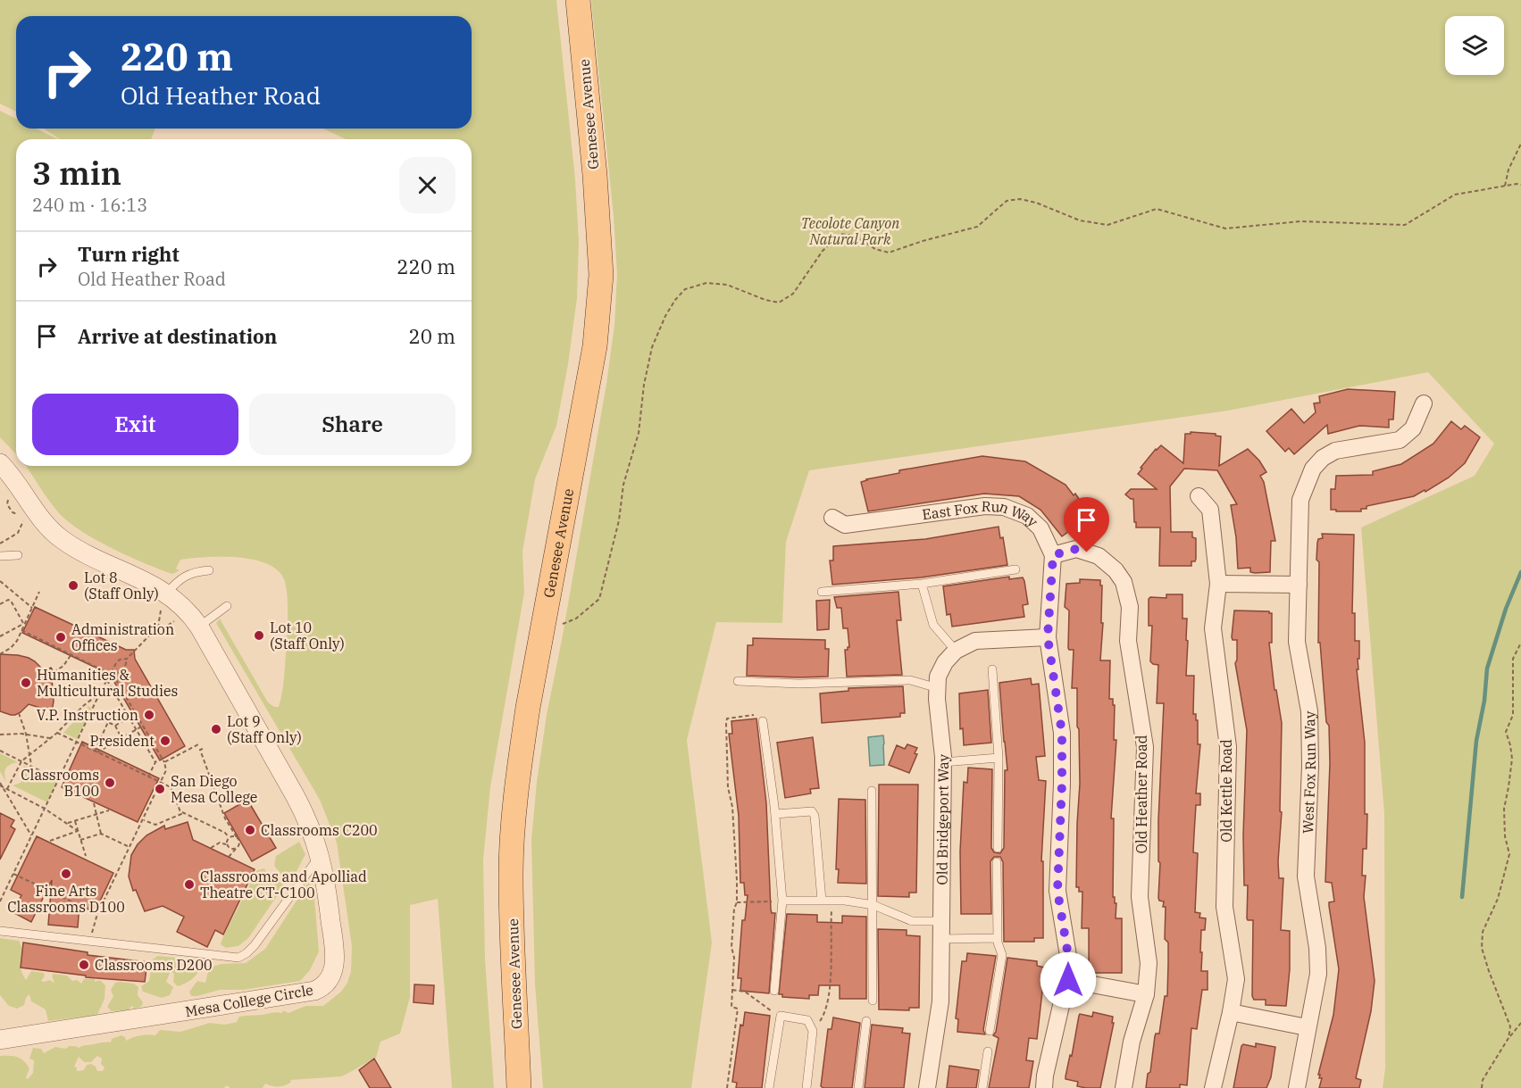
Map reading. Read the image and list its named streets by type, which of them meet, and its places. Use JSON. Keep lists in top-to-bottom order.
{
  "streets": {
    "main road": ["Genesee Avenue"],
    "street": [
      "East Fox Run Way",
      "West Fox Run Way",
      "Old Kettle Road",
      "Old Heather Road",
      "Old Bridgeport Way",
      "Mesa College Circle"
    ]
  },
  "crossings": [
    ["East Fox Run Way", "Old Heather Road"]
  ],
  "parks": ["Tecolote Canyon Natural Park"],
  "places": [
    "Lot 8 (Staff Only)",
    "Lot 10 (Staff Only)",
    "Administration Offices",
    "Humanities & Multicultural Studies",
    "V.P. Instruction",
    "Lot 9 (Staff Only)",
    "President",
    "Classrooms B100",
    "San Diego Mesa College",
    "Classrooms C200",
    "Fine Arts Classrooms D100",
    "Classrooms and Apolliad Theatre CT-C100",
    "Classrooms D200"
  ],
  "page": {
    "turn": ["220 m", "Old Heather Road"],
    "heading": ["3 min", "240 m · 16:13"],
    "list": [
      {
        "name": "Turn right",
        "note": "Old Heather Road",
        "value": "220 m"
      },
      {
        "name": "Arrive at destination",
        "value": "20 m"
      }
    ],
    "buttons": ["Exit", "Share"]
  }
}
